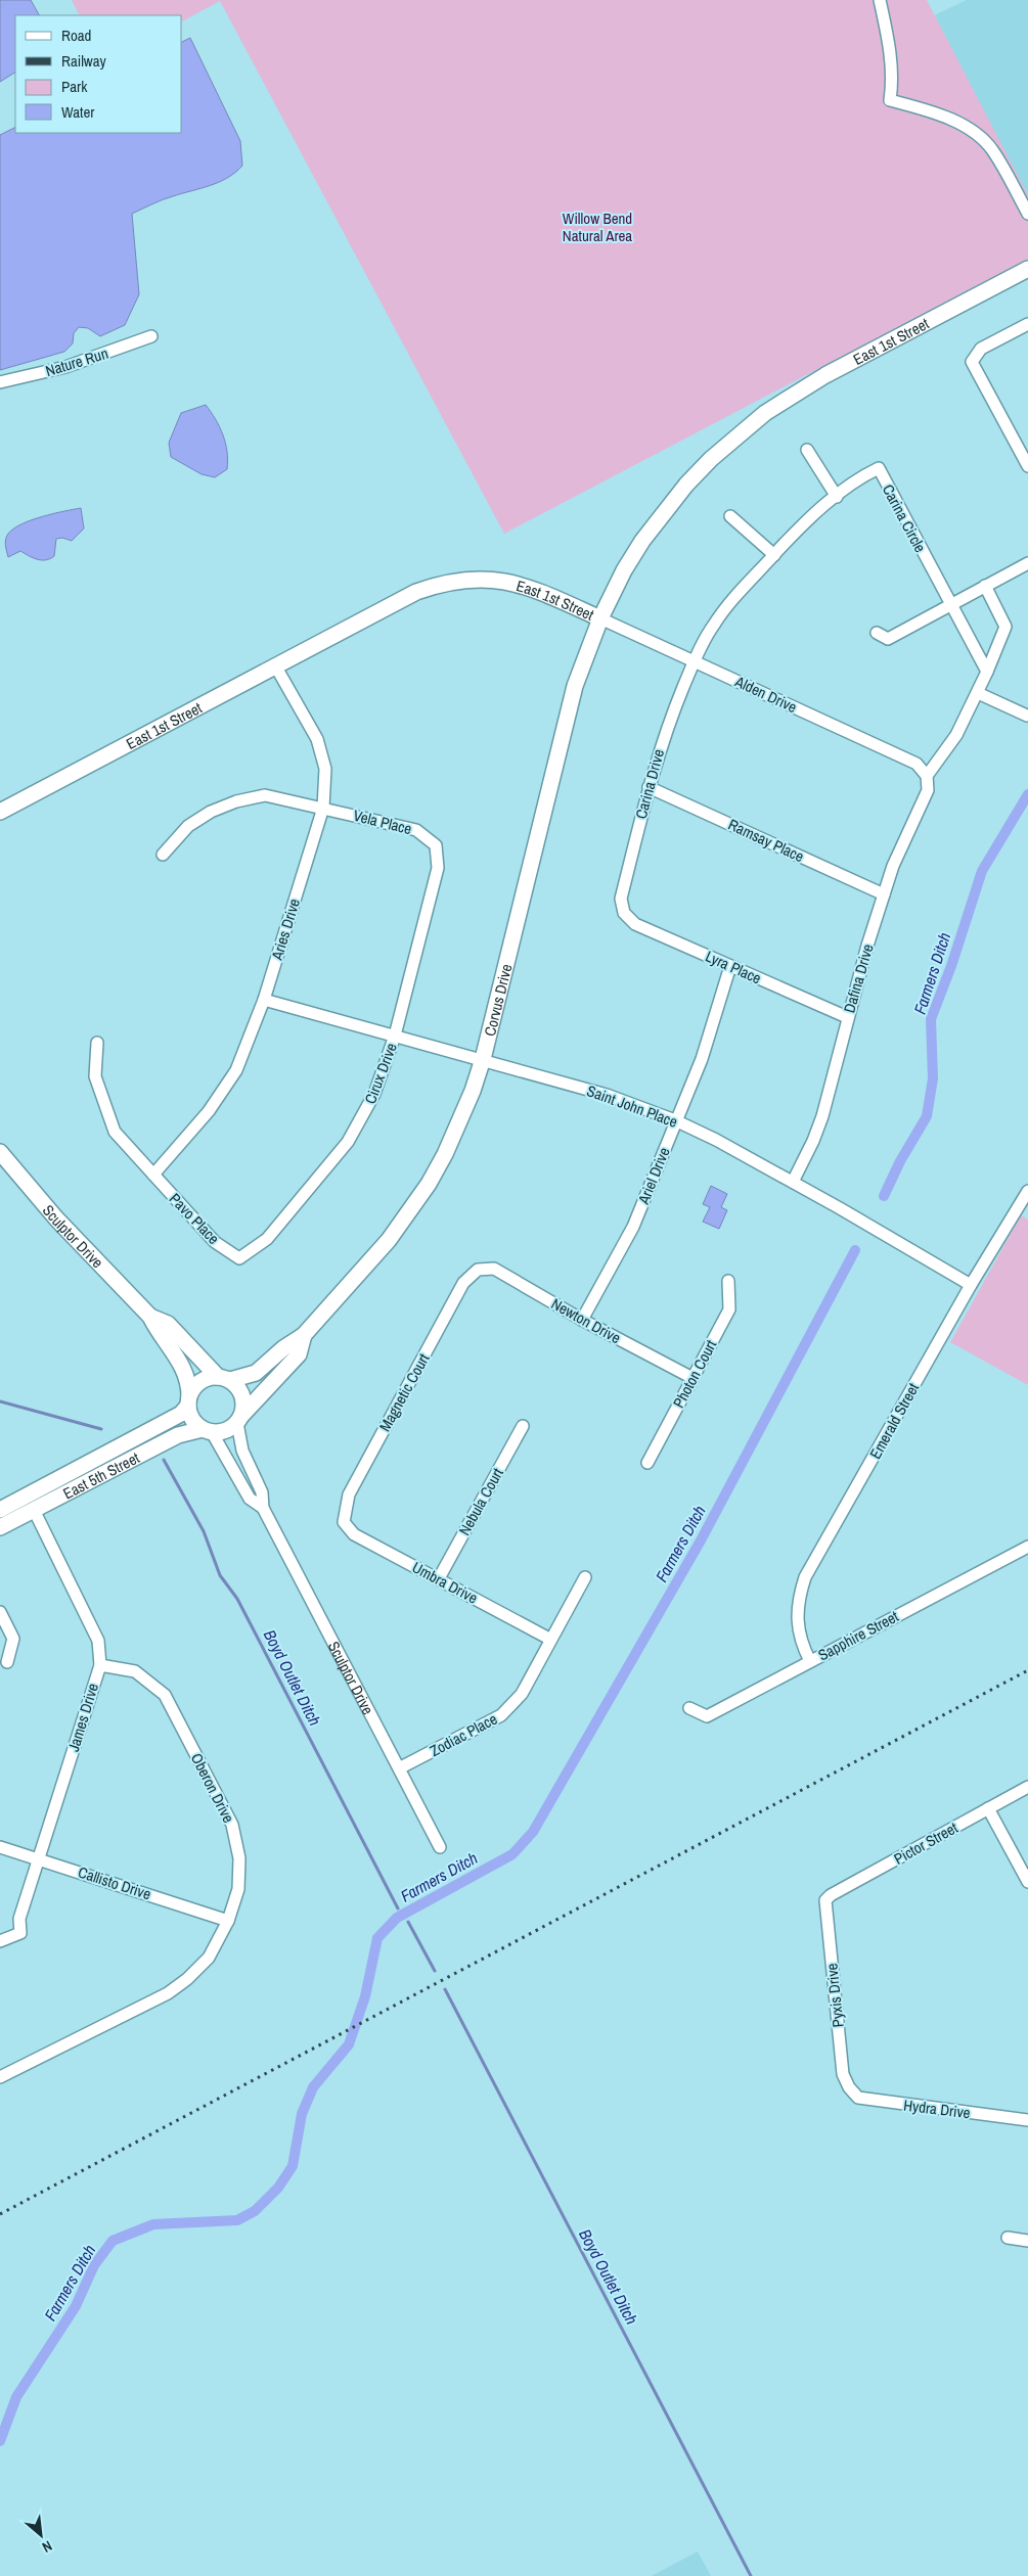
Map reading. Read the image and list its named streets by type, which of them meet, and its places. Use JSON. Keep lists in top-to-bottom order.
{
  "streets": {
    "street": [
      "East 1st Street",
      "Nature Run",
      "Carina Circle",
      "Alden Drive",
      "Carina Drive",
      "Vela Place",
      "Ramsay Place",
      "Aries Drive",
      "Lyra Place",
      "Dafina Drive",
      "Corvus Drive",
      "Cirux Drive",
      "Saint John Place",
      "Ariel Drive",
      "Pavo Place",
      "Sculptor Drive",
      "Newton Drive",
      "Photon Court",
      "Magnetic Court",
      "Emerald Street",
      "East 5th Street",
      "Nebula Court",
      "Umbra Drive",
      "Sapphire Street",
      "James Drive",
      "Zodiac Place",
      "Oberon Drive",
      "Pictor Street",
      "Callisto Drive",
      "Pyxis Drive",
      "Hydra Drive"
    ]
  },
  "crossings": [
    ["East 1st Street", "Alden Drive"],
    ["East 1st Street", "Aries Drive"],
    ["East 1st Street", "Corvus Drive"],
    ["Carina Circle", "Alden Drive"],
    ["Carina Circle", "Carina Drive"],
    ["Alden Drive", "Carina Drive"],
    ["Alden Drive", "Dafina Drive"],
    ["Alden Drive", "Corvus Drive"],
    ["Carina Drive", "Ramsay Place"],
    ["Carina Drive", "Lyra Place"],
    ["Vela Place", "Aries Drive"],
    ["Vela Place", "Cirux Drive"],
    ["Ramsay Place", "Dafina Drive"],
    ["Aries Drive", "Saint John Place"],
    ["Aries Drive", "Pavo Place"],
    ["Lyra Place", "Dafina Drive"],
    ["Lyra Place", "Ariel Drive"],
    ["Dafina Drive", "Saint John Place"],
    ["Corvus Drive", "Saint John Place"],
    ["Corvus Drive", "Sculptor Drive"],
    ["Corvus Drive", "East 5th Street"],
    ["Cirux Drive", "Saint John Place"],
    ["Cirux Drive", "Pavo Place"],
    ["Saint John Place", "Ariel Drive"],
    ["Saint John Place", "Emerald Street"],
    ["Ariel Drive", "Newton Drive"],
    ["Sculptor Drive", "East 5th Street"],
    ["Sculptor Drive", "Zodiac Place"],
    ["Newton Drive", "Photon Court"],
    ["Newton Drive", "Magnetic Court"],
    ["Magnetic Court", "Umbra Drive"],
    ["Emerald Street", "Sapphire Street"],
    ["East 5th Street", "James Drive"],
    ["Nebula Court", "Umbra Drive"],
    ["Umbra Drive", "Zodiac Place"],
    ["James Drive", "Oberon Drive"],
    ["James Drive", "Callisto Drive"],
    ["Oberon Drive", "Callisto Drive"],
    ["Pictor Street", "Pyxis Drive"],
    ["Pyxis Drive", "Hydra Drive"]
  ],
  "water": ["Farmers Ditch", "Boyd Outlet Ditch"],
  "parks": ["Willow Bend Natural Area"],
  "legend": [
    "Road",
    "Railway",
    "Park",
    "Water"
  ],
  "north": "bottom right"
}
